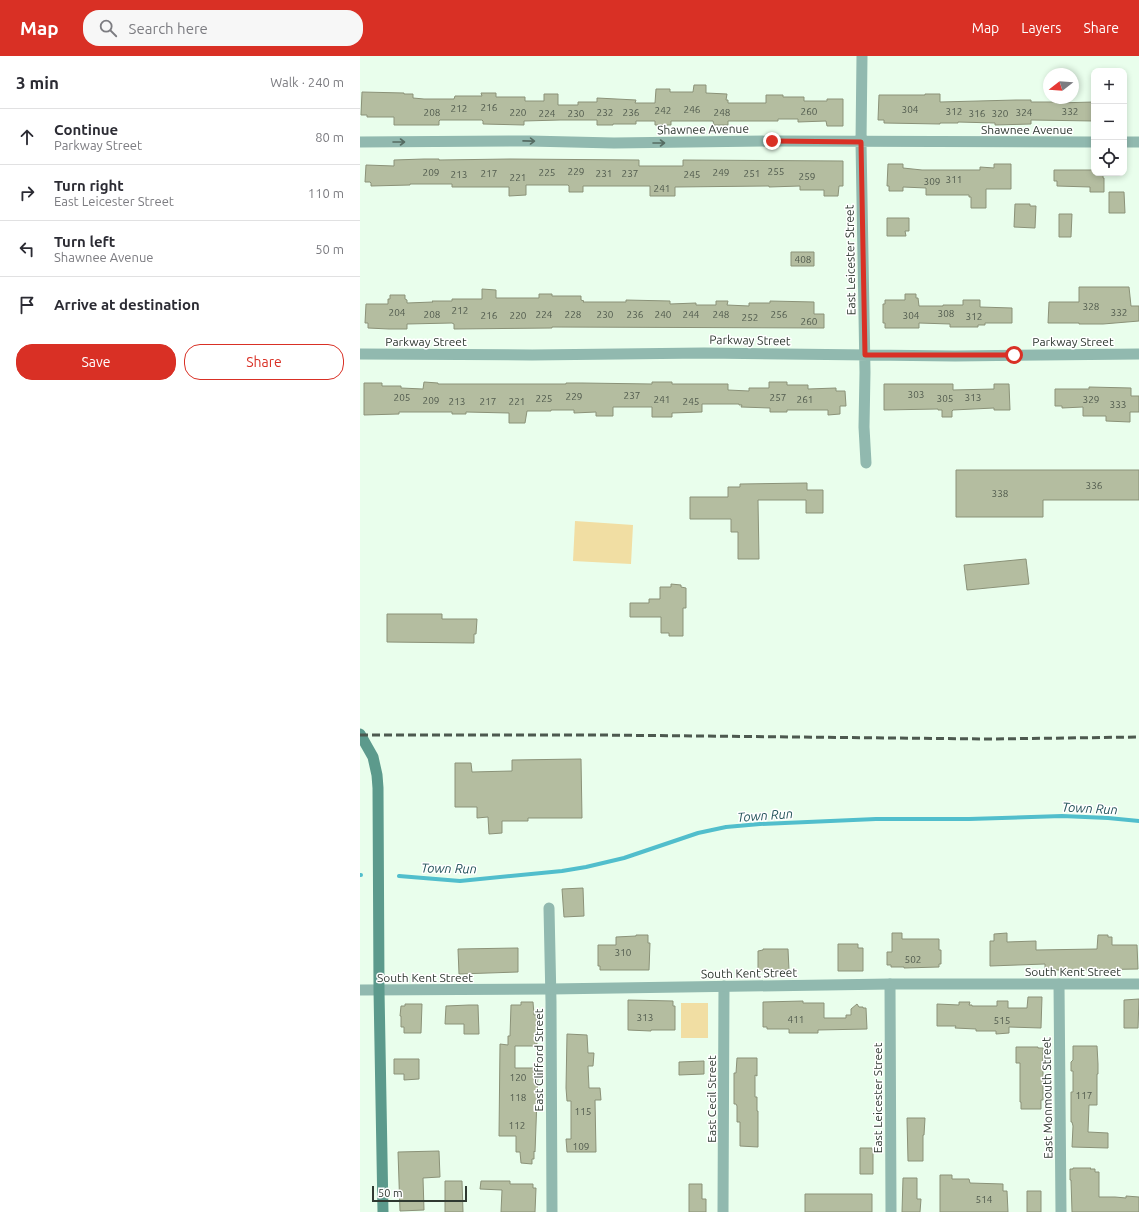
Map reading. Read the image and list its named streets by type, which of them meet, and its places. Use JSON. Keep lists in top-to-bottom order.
{
  "streets": {
    "street": [
      "Shawnee Avenue",
      "East Leicester Street",
      "Parkway Street",
      "South Kent Street",
      "East Clifford Street",
      "East Monmouth Street",
      "East Cecil Street"
    ]
  },
  "crossings": [
    ["Shawnee Avenue", "East Leicester Street"],
    ["East Leicester Street", "Parkway Street"],
    ["East Leicester Street", "South Kent Street"],
    ["South Kent Street", "East Clifford Street"],
    ["South Kent Street", "East Monmouth Street"],
    ["South Kent Street", "East Cecil Street"]
  ],
  "one_way": ["Shawnee Avenue"],
  "water": ["Town Run"],
  "house_numbers": [
    "216",
    "212",
    "246",
    "304",
    "242",
    "260",
    "312",
    "332",
    "208",
    "220",
    "232",
    "236",
    "248",
    "324",
    "224",
    "230",
    "316",
    "320",
    "229",
    "255",
    "209",
    "225",
    "249",
    "217",
    "231",
    "237",
    "251",
    "213",
    "245",
    "259",
    "221",
    "311",
    "309",
    "241",
    "408",
    "328",
    "212",
    "204",
    "332",
    "308",
    "208",
    "224",
    "228",
    "230",
    "236",
    "240",
    "244",
    "248",
    "256",
    "216",
    "220",
    "304",
    "312",
    "252",
    "260",
    "303",
    "237",
    "229",
    "205",
    "257",
    "313",
    "225",
    "305",
    "241",
    "261",
    "329",
    "209",
    "213",
    "217",
    "221",
    "245",
    "333",
    "336",
    "338",
    "310",
    "502",
    "313",
    "411",
    "515",
    "120",
    "117",
    "118",
    "115",
    "112",
    "109",
    "514"
  ],
  "scale_bar": "50 m",
  "north": "left",
  "page": {
    "header": "Map",
    "search": "Search here",
    "nav": ["Map", "Layers", "Share"],
    "heading": ["3 min", "Walk · 240 m"],
    "map_buttons": ["+", "−"],
    "list": [
      ["Continue", "Parkway Street", "80 m"],
      ["Turn right", "East Leicester Street", "110 m"],
      ["Turn left", "Shawnee Avenue", "50 m"],
      "Arrive at destination"
    ],
    "buttons": ["Save", "Share"],
    "scale": "50 m"
  }
}
